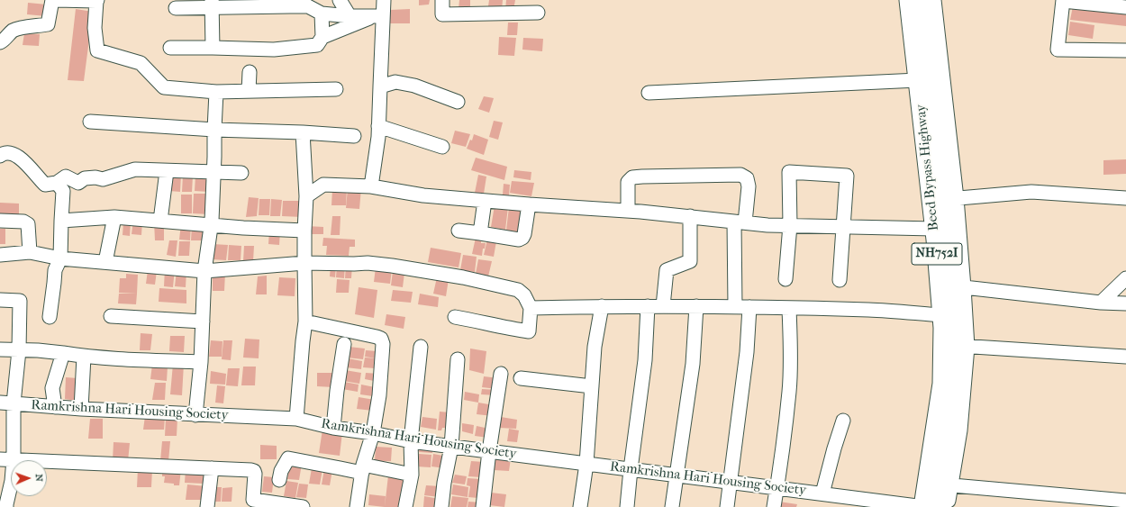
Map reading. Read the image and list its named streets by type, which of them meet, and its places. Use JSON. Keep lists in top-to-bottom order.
{
  "streets": {
    "highway": ["Beed Bypass Highway", "NH752I"],
    "street": ["Ramkrishna Hari Housing Society"]
  },
  "crossings": [
    ["Beed Bypass Highway", "Ramkrishna Hari Housing Society"]
  ],
  "north": "right"
}
